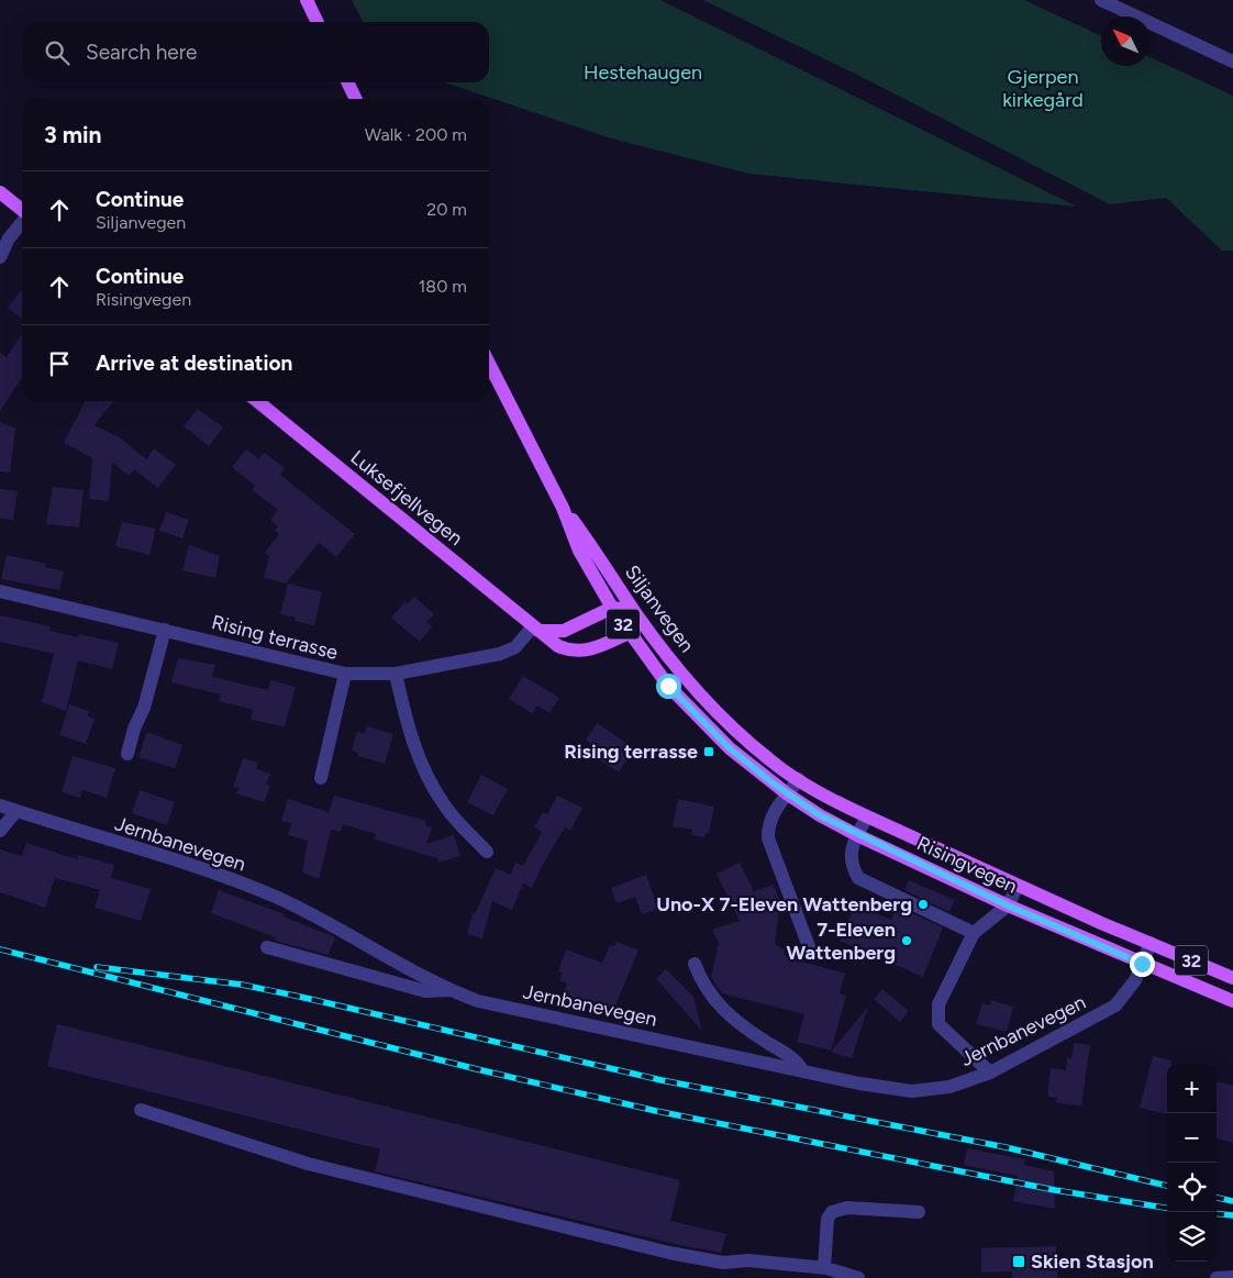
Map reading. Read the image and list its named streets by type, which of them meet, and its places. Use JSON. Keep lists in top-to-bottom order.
{
  "streets": {
    "main road": [
      "Luksefjellvegen",
      "Siljanvegen",
      "32",
      "Risingvegen"
    ],
    "street": ["Rising terrasse", "Jernbanevegen"]
  },
  "crossings": [
    ["Luksefjellvegen", "Siljanvegen"],
    ["Luksefjellvegen", "Rising terrasse"],
    ["Siljanvegen", "Risingvegen"],
    ["Jernbanevegen", "Risingvegen"]
  ],
  "parks": ["Hestehaugen", "Gjerpen kirkegård"],
  "places": {
    "transit": ["Rising terrasse", "Skien Stasjon"],
    "other": ["Uno-X 7-Eleven Wattenberg", "7-Eleven Wattenberg"]
  },
  "north": "top left",
  "page": {
    "search": "Search here",
    "heading": ["3 min", "Walk · 200 m"],
    "list": [
      ["Continue", "Siljanvegen", "20 m"],
      ["Continue", "Risingvegen", "180 m"],
      "Arrive at destination"
    ],
    "map_buttons": ["+", "−"]
  }
}
